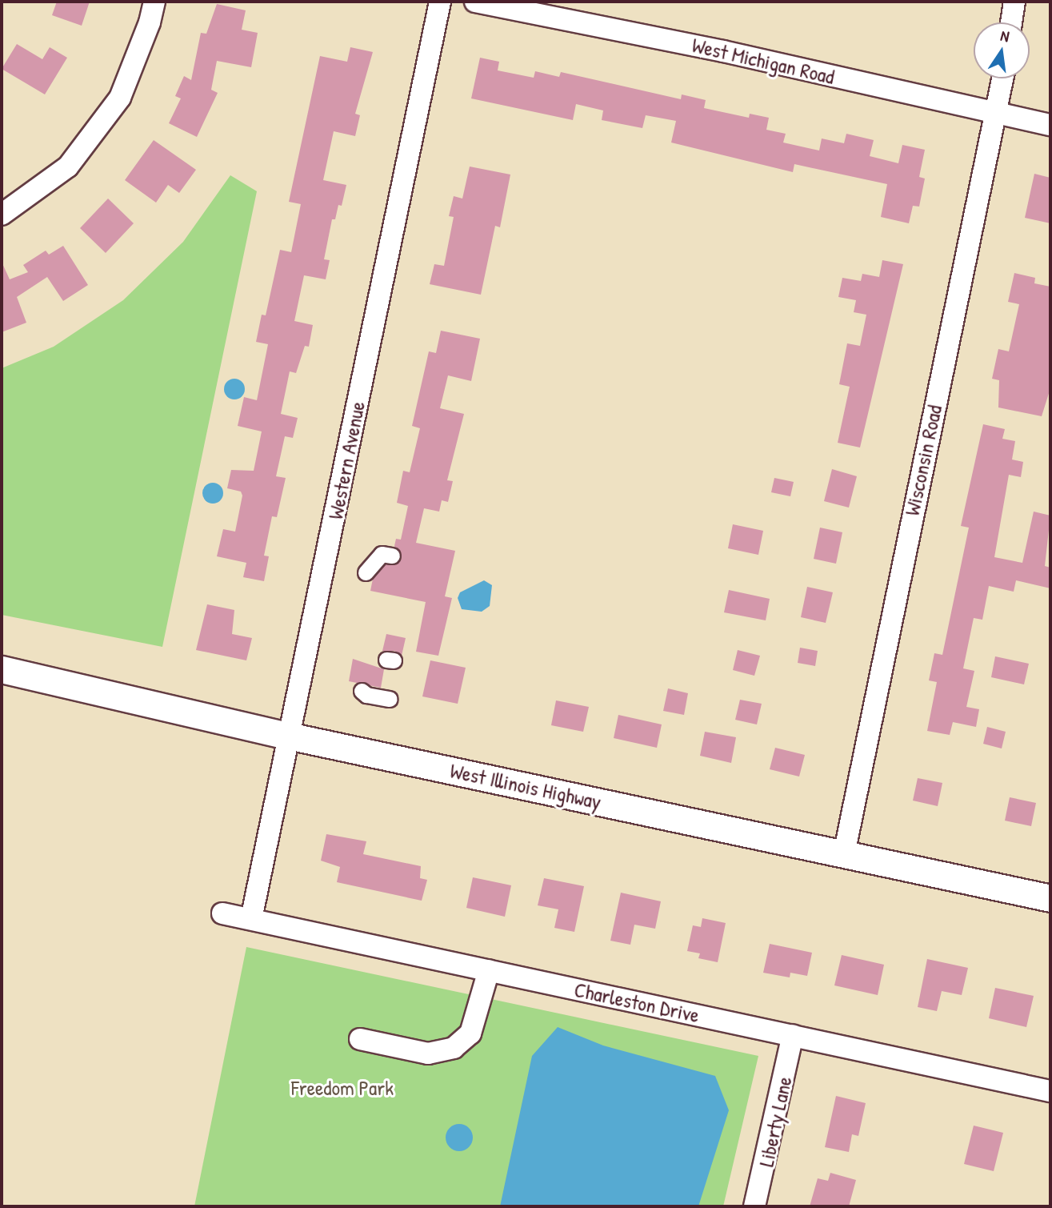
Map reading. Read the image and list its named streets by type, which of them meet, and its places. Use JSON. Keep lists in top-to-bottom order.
{
  "streets": {
    "street": [
      "West Michigan Road",
      "Western Avenue",
      "Wisconsin Road",
      "West Illinois Highway",
      "Charleston Drive",
      "Liberty Lane"
    ]
  },
  "crossings": [
    ["West Michigan Road", "Wisconsin Road"],
    ["Western Avenue", "West Illinois Highway"],
    ["Western Avenue", "Charleston Drive"],
    ["Wisconsin Road", "West Illinois Highway"],
    ["Charleston Drive", "Liberty Lane"]
  ],
  "parks": ["Freedom Park"],
  "north": "top"
}
